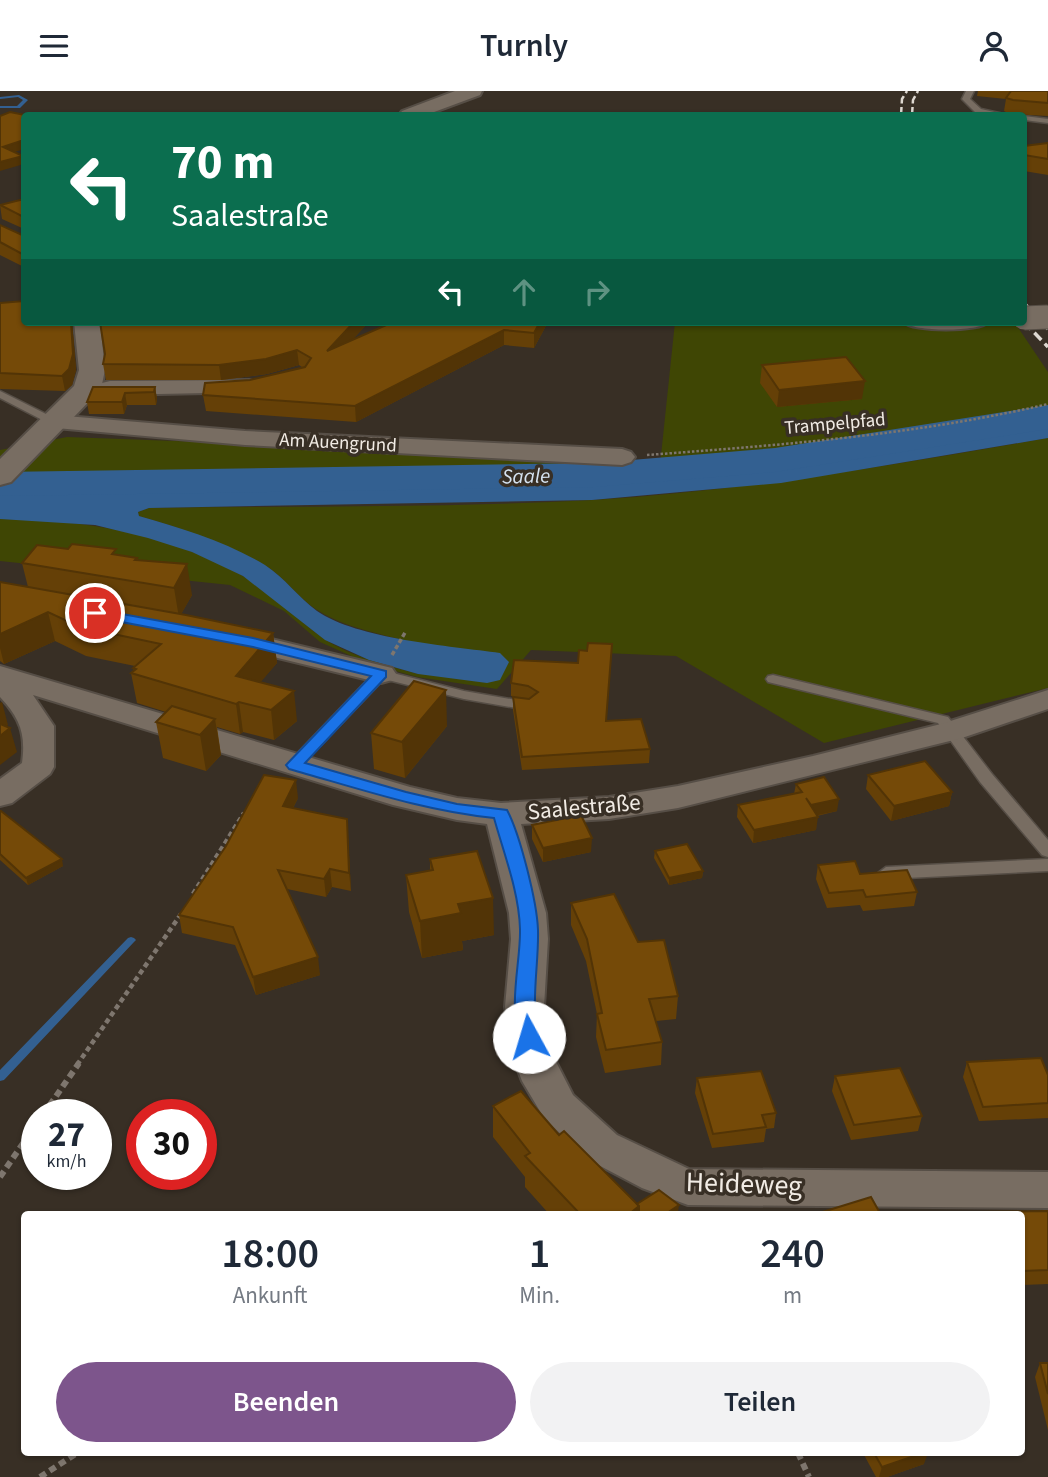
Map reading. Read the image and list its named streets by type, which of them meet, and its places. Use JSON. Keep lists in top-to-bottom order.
{
  "streets": {
    "street": ["Am Auengrund", "Saalestraße", "Heideweg"],
    "path": ["Trampelpfad"]
  },
  "crossings": [
    ["Trampelpfad", "Am Auengrund"],
    ["Saalestraße", "Heideweg"]
  ],
  "water": ["Saale"],
  "page": {
    "header": "Turnly",
    "turn": ["70 m", "Saalestraße"],
    "speed": "27 km/h",
    "limit": "30",
    "eta": [
      "18:00",
      "Ankunft",
      "1",
      "Min.",
      "240",
      "m"
    ],
    "buttons": ["Beenden", "Teilen"]
  }
}
